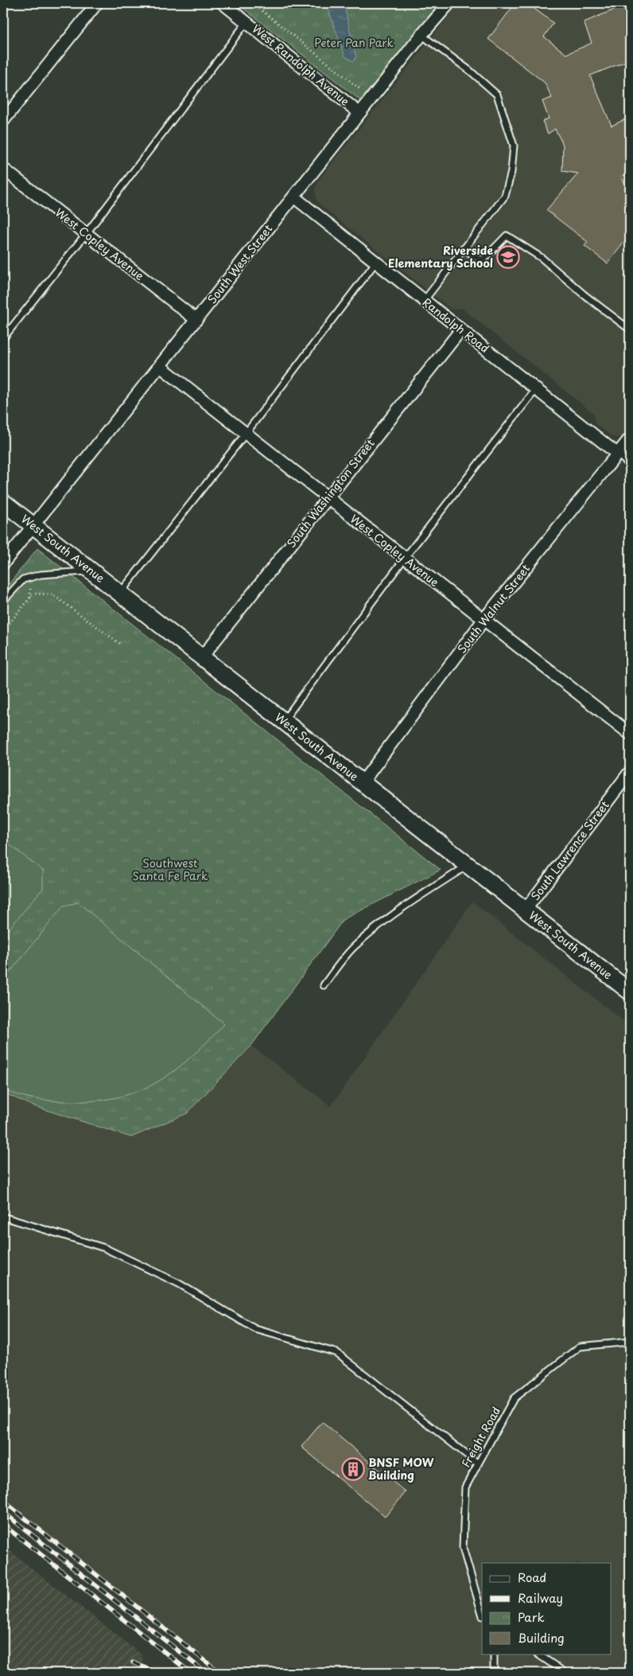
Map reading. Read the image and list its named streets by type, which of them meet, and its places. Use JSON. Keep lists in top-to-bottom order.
{
  "streets": {
    "main road": ["West South Avenue"],
    "street": [
      "West Randolph Avenue",
      "West Copley Avenue",
      "South West Street",
      "Randolph Road",
      "South Washington Street",
      "South Walnut Street",
      "South Lawrence Street"
    ],
    "lane": ["Freight Road"]
  },
  "crossings": [
    ["West Randolph Avenue", "South West Street"],
    ["West Copley Avenue", "South West Street"],
    ["West Copley Avenue", "South Washington Street"],
    ["West Copley Avenue", "South Walnut Street"],
    ["South West Street", "Randolph Road"],
    ["South West Street", "West South Avenue"],
    ["Randolph Road", "South Washington Street"],
    ["Randolph Road", "South Walnut Street"],
    ["South Washington Street", "West South Avenue"],
    ["West South Avenue", "South Walnut Street"],
    ["West South Avenue", "South Lawrence Street"]
  ],
  "parks": ["Peter Pan Park", "Southwest Santa Fe Park"],
  "places": {
    "school or university": ["Riverside Elementary School"],
    "building": ["BNSF MOW Building"]
  },
  "legend": [
    "Road",
    "Railway",
    "Park",
    "Building"
  ]
}
